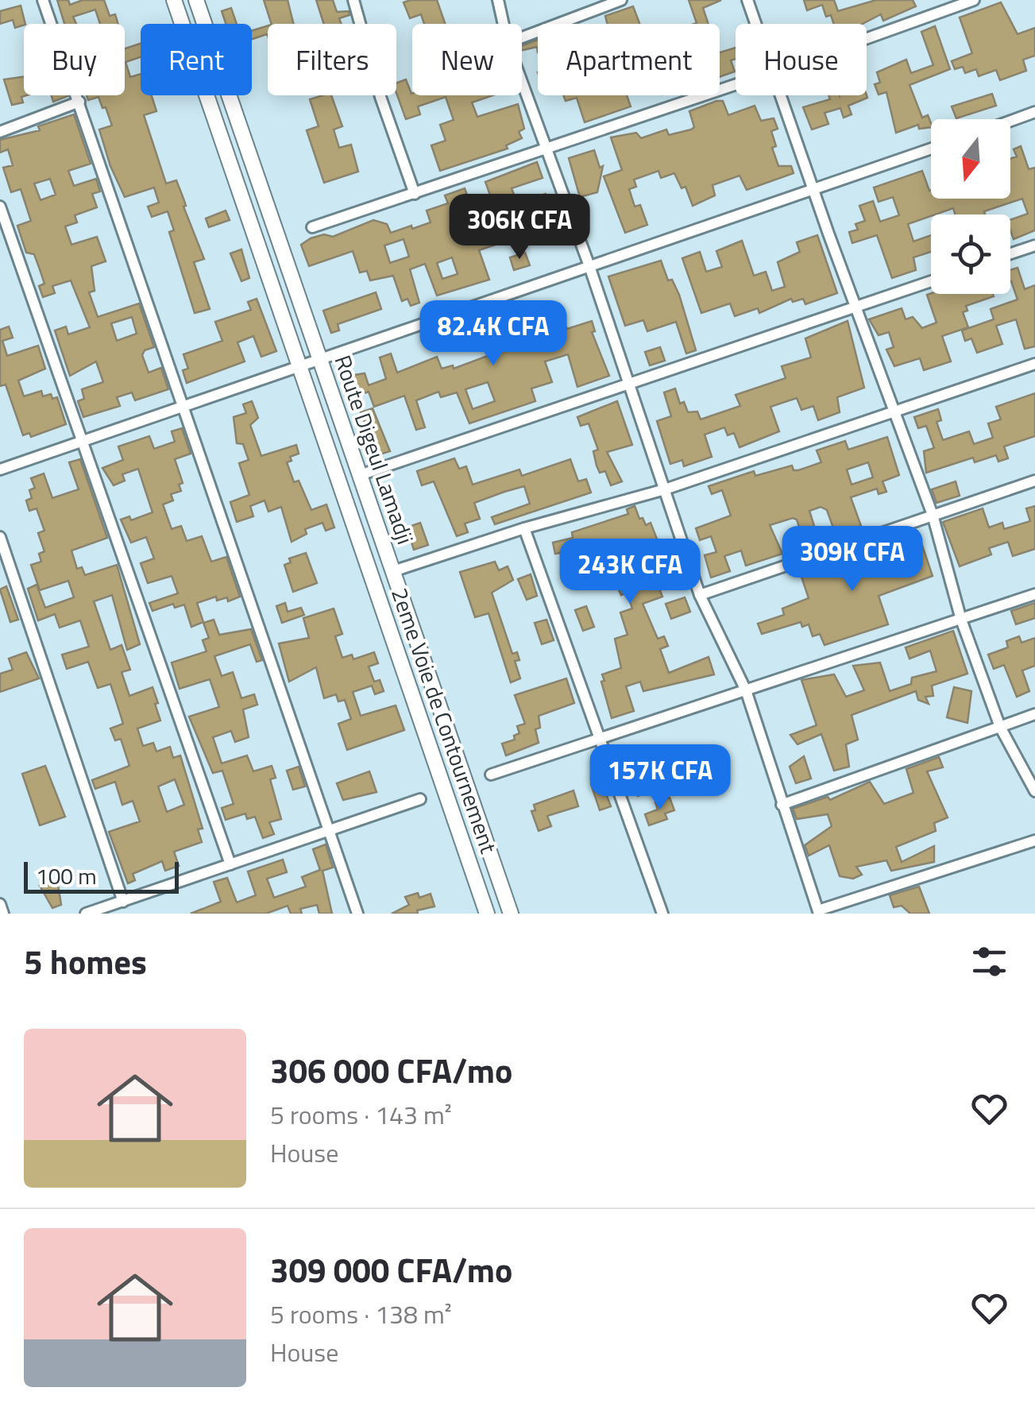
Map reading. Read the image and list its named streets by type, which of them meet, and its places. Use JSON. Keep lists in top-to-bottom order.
{
  "streets": {
    "main road": ["Route Digeul Lamadji", "2eme Voie de Contournement"]
  },
  "scale_bar": "100 m",
  "north": "bottom",
  "page": {
    "chip": [
      "Buy",
      "Rent",
      "Filters",
      "New",
      "Apartment",
      "House"
    ],
    "price": [
      "306K CFA",
      "82.4K CFA",
      "309K CFA",
      "243K CFA",
      "157K CFA"
    ],
    "scale": "100 m",
    "heading": "5 homes",
    "list": [
      {
        "name": "306 000 CFA/mo",
        "note": "5 rooms · 143 m² · House"
      },
      {
        "name": "309 000 CFA/mo",
        "note": "5 rooms · 138 m² · House"
      }
    ]
  }
}
